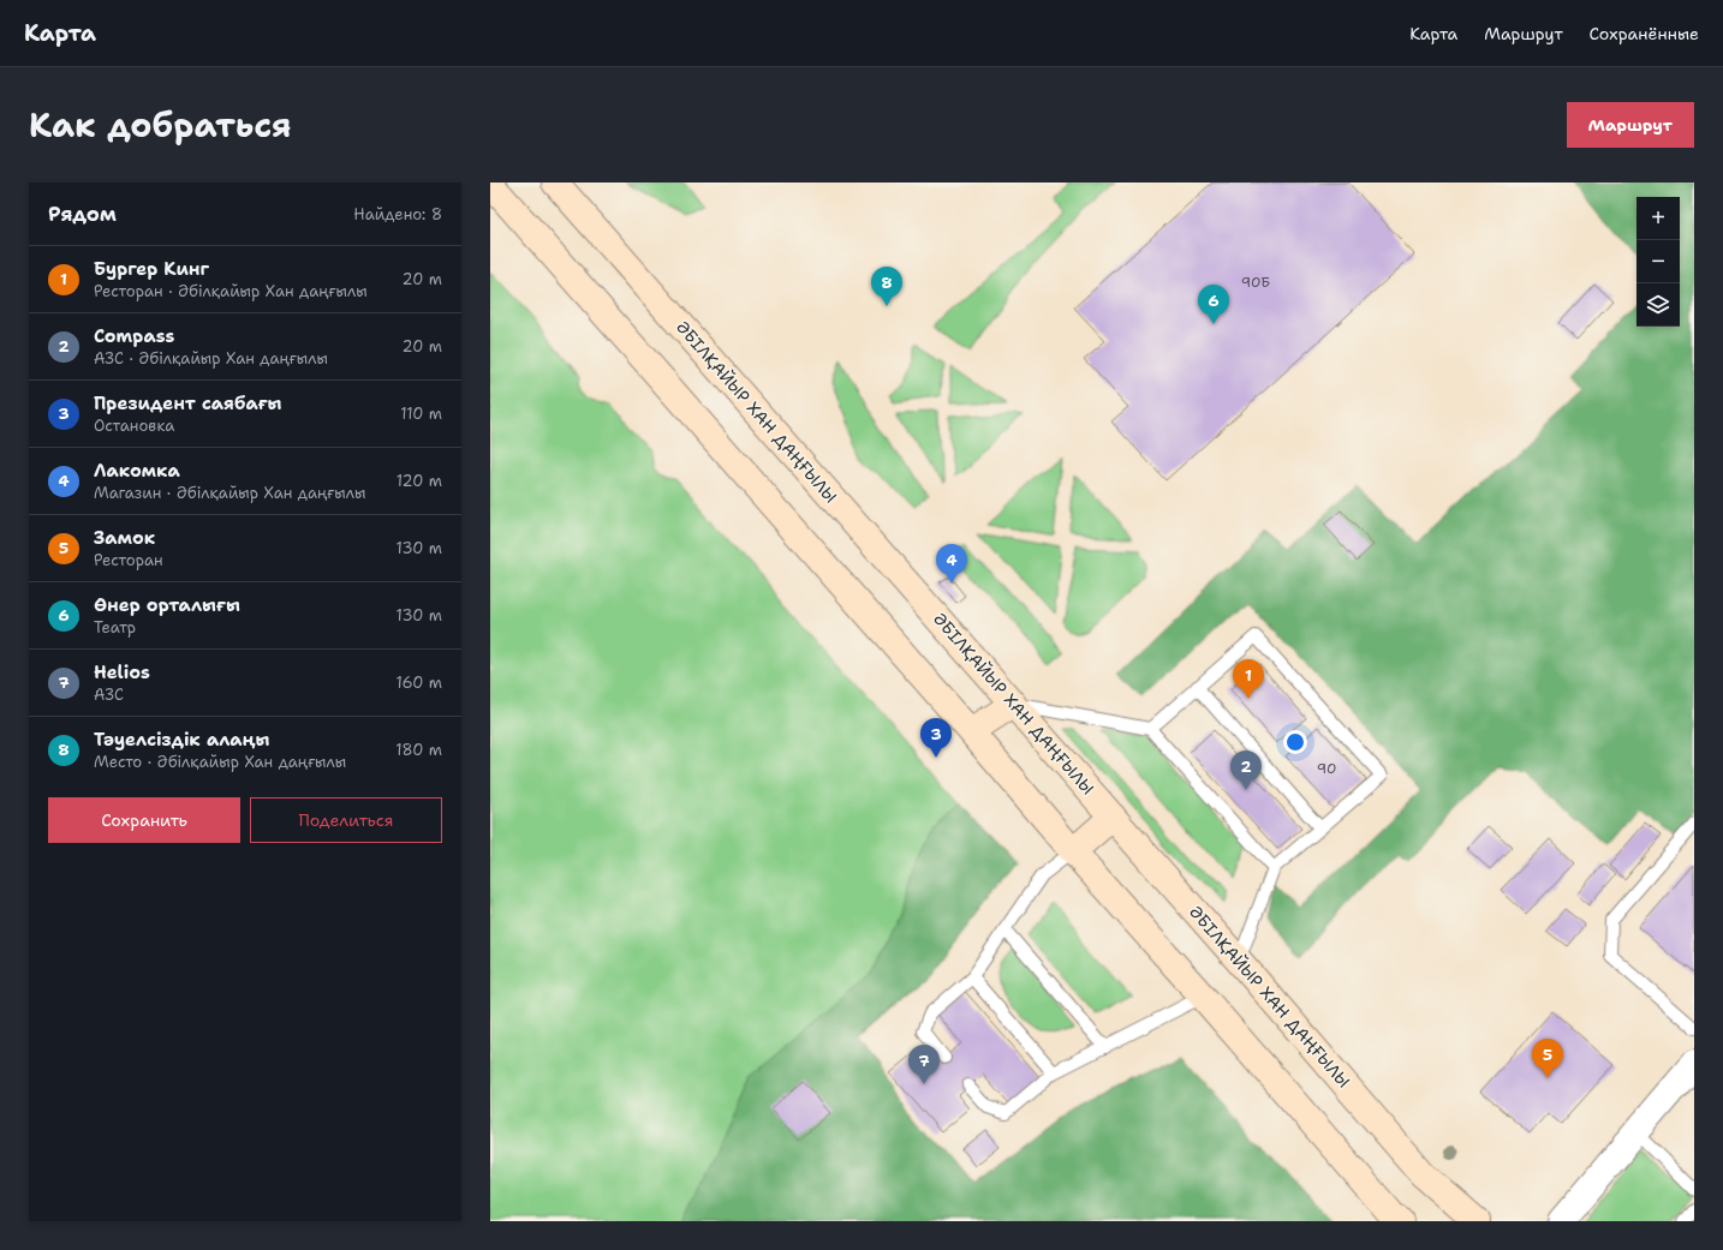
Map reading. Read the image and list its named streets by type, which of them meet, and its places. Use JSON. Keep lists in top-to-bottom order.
{
  "streets": {
    "main road": ["ӘБІЛҚАЙЫР ХАН ДАҢҒЫЛЫ"]
  },
  "house_numbers": ["90Б", "90"],
  "page": {
    "header": "Карта",
    "nav": ["Карта", "Маршрут", "Сохранённые"],
    "title": "Как добраться",
    "buttons": [
      "Маршрут",
      ["Сохранить", "Поделиться"]
    ],
    "heading": ["Рядом", "Найдено: 8"],
    "map_buttons": ["+", "−"],
    "list": [
      {
        "mark": "1",
        "name": "Бургер Кинг",
        "note": "Ресторан · Әбілқайыр Хан даңғылы",
        "value": "20 m"
      },
      {
        "mark": "2",
        "name": "Compass",
        "note": "АЗС · Әбілқайыр Хан даңғылы",
        "value": "20 m"
      },
      {
        "mark": "3",
        "name": "Президент саябағы",
        "note": "Остановка",
        "value": "110 m"
      },
      {
        "mark": "4",
        "name": "Лакомка",
        "note": "Магазин · Әбілқайыр Хан даңғылы",
        "value": "120 m"
      },
      {
        "mark": "5",
        "name": "Замок",
        "note": "Ресторан",
        "value": "130 m"
      },
      {
        "mark": "6",
        "name": "Өнер орталығы",
        "note": "Театр",
        "value": "130 m"
      },
      {
        "mark": "7",
        "name": "Helios",
        "note": "АЗС",
        "value": "160 m"
      },
      {
        "mark": "8",
        "name": "Тәуелсіздік алаңы",
        "note": "Место · Әбілқайыр Хан даңғылы",
        "value": "180 m"
      }
    ],
    "pins": [
      "8",
      "6",
      "4",
      "1",
      "3",
      "2",
      "5",
      "7"
    ]
  }
}
